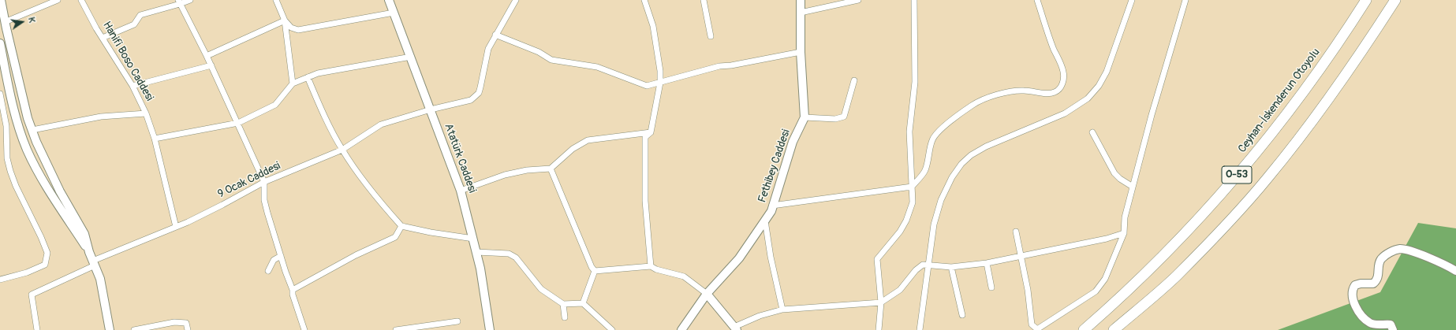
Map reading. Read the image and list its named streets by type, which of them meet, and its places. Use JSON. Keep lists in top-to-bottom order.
{
  "streets": {
    "highway": ["Ceyhan-İskenderun Otoyolu", "O-53"],
    "street": [
      "Hanifi Boso Caddesi",
      "Atatürk Caddesi",
      "Fethibey Caddesi",
      "9 Ocak Caddesi"
    ]
  },
  "crossings": [
    ["Hanifi Boso Caddesi", "9 Ocak Caddesi"],
    ["Atatürk Caddesi", "9 Ocak Caddesi"]
  ],
  "north": "right"
}
